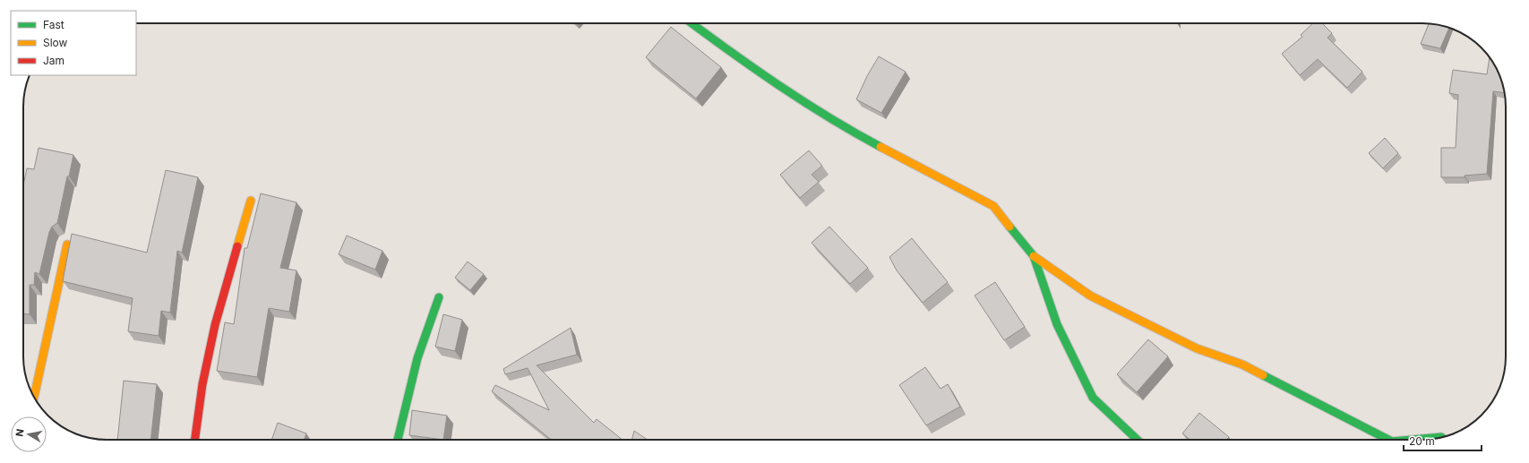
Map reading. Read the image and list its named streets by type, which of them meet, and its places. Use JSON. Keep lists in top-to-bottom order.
{
  "legend": ["Fast", "Slow", "Jam"],
  "scale_bar": "20 m",
  "north": "left"
}
